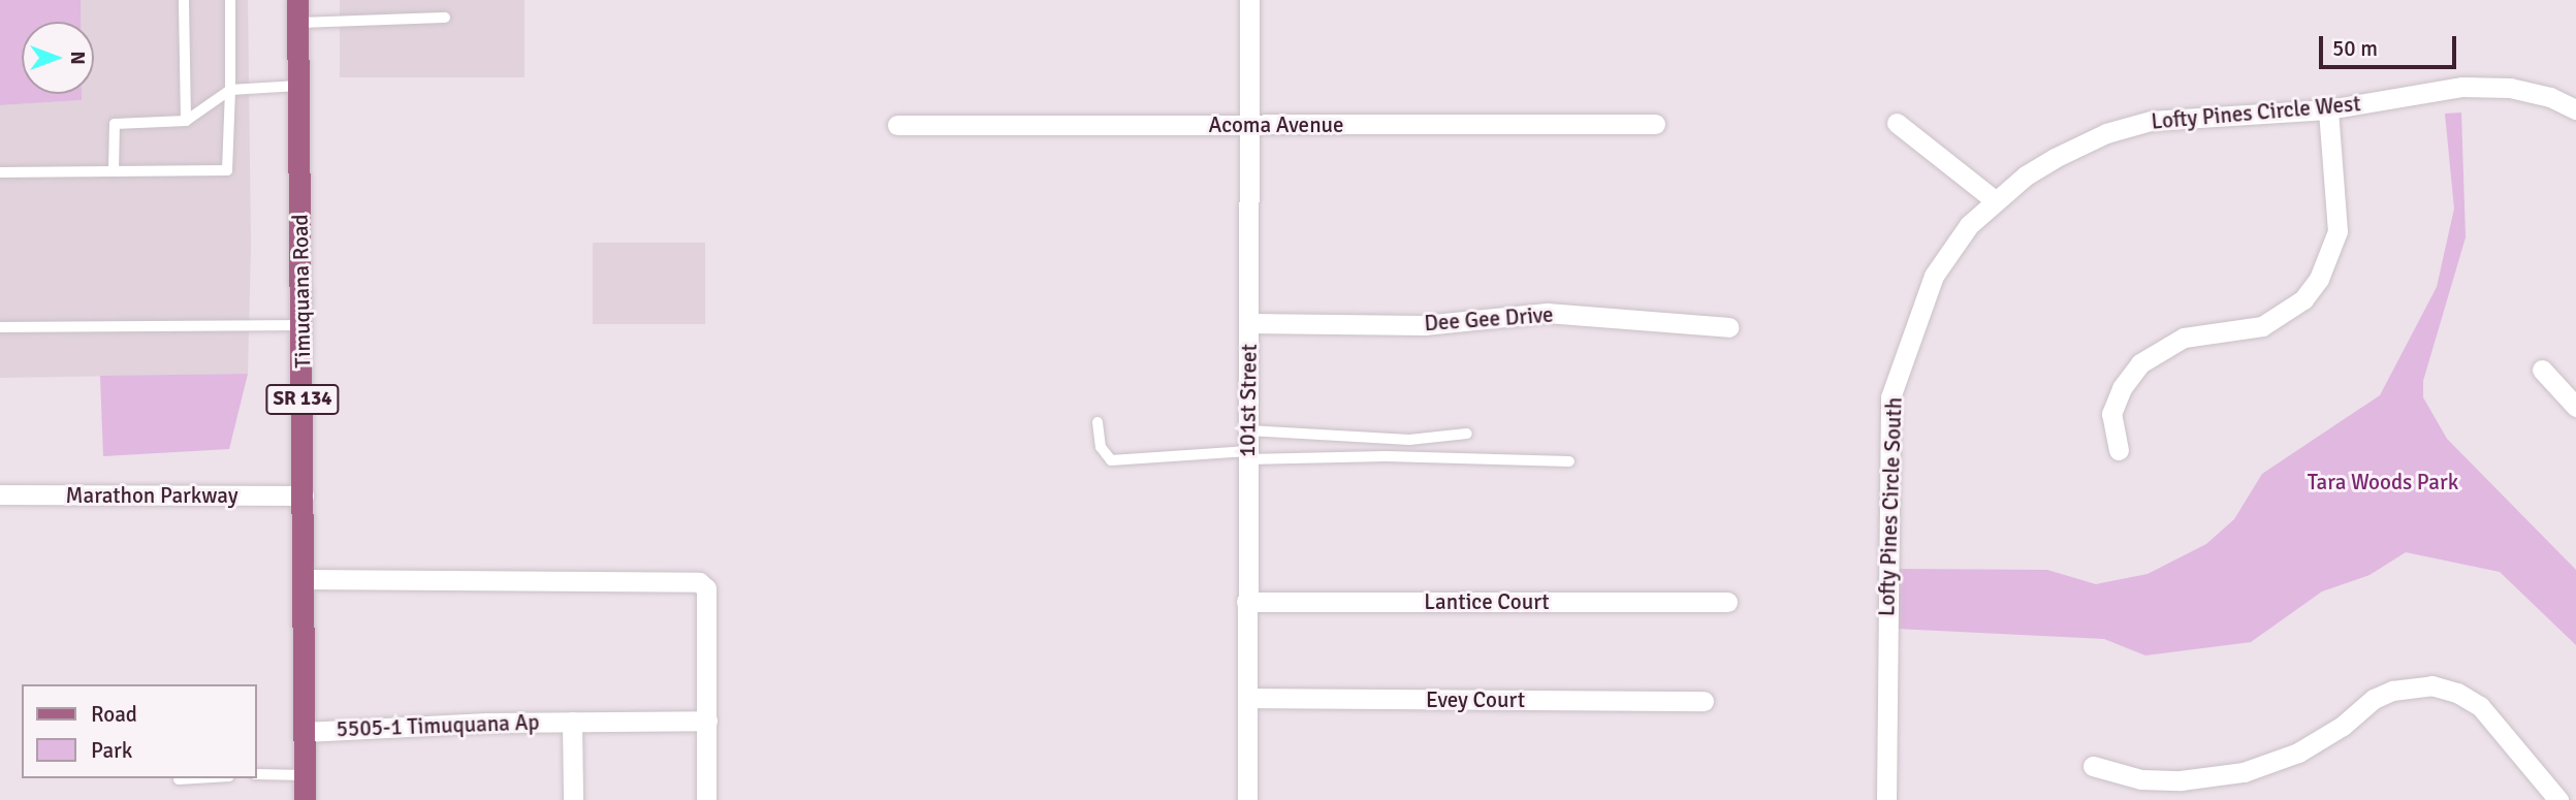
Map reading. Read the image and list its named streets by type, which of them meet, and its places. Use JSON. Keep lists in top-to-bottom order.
{
  "streets": {
    "main road": ["Timuquana Road", "SR 134"],
    "street": [
      "Lofty Pines Circle West",
      "Acoma Avenue",
      "Dee Gee Drive",
      "101st Street",
      "Marathon Parkway",
      "Lofty Pines Circle South",
      "Lantice Court",
      "Evey Court",
      "5505-1 Timuquana Ap"
    ]
  },
  "crossings": [
    ["Lofty Pines Circle West", "Lofty Pines Circle South"],
    ["Acoma Avenue", "101st Street"],
    ["Timuquana Road", "Marathon Parkway"],
    ["Timuquana Road", "5505-1 Timuquana Ap"],
    ["Dee Gee Drive", "101st Street"],
    ["101st Street", "Lantice Court"],
    ["101st Street", "Evey Court"]
  ],
  "parks": ["Tara Woods Park"],
  "legend": ["Road", "Park"],
  "scale_bar": "50 m",
  "north": "right"
}
